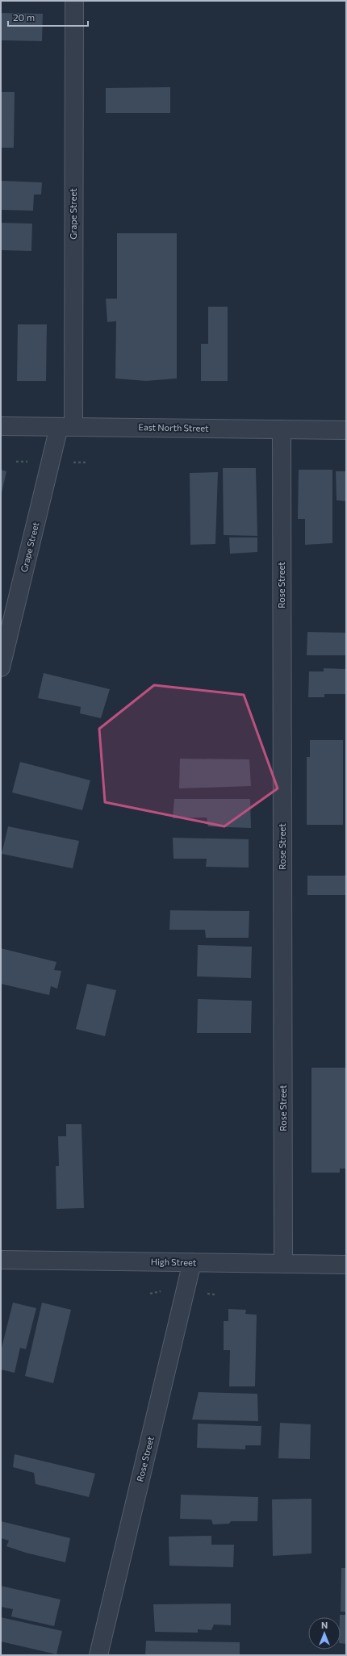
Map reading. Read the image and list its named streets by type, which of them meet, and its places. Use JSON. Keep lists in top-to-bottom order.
{
  "streets": {
    "street": [
      "Grape Street",
      "East North Street",
      "Rose Street",
      "High Street"
    ]
  },
  "crossings": [
    ["Grape Street", "East North Street"],
    ["East North Street", "Rose Street"],
    ["Rose Street", "High Street"]
  ],
  "scale_bar": "20 m",
  "north": "top"
}
